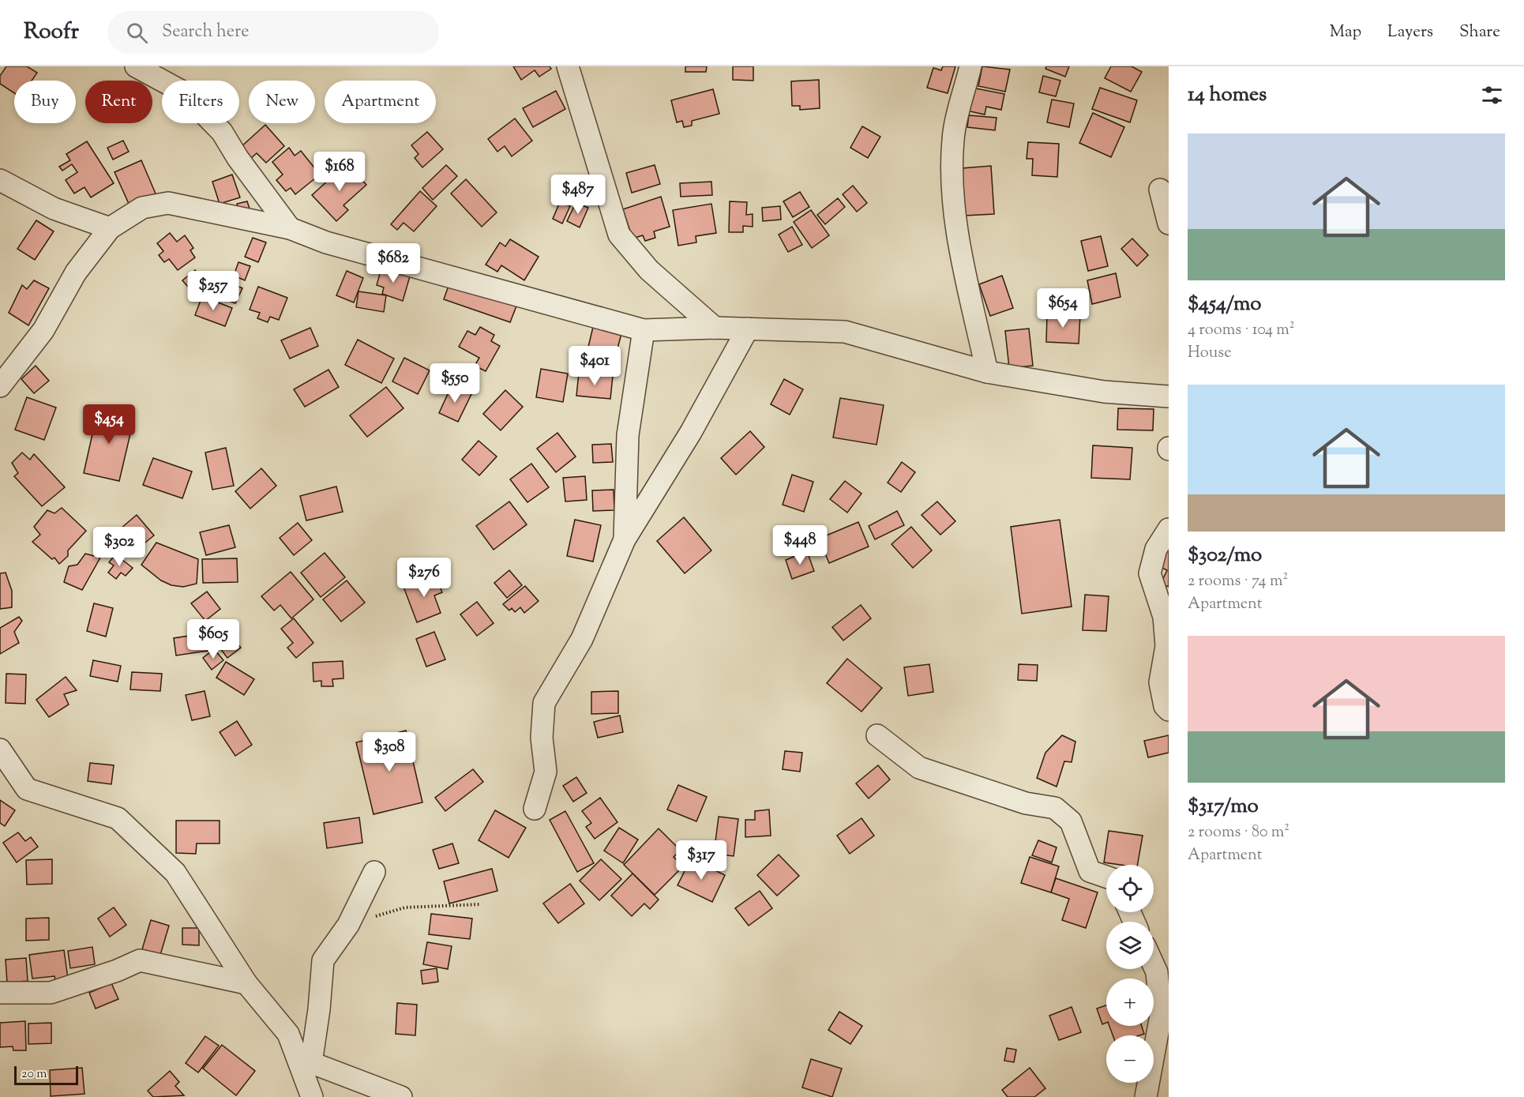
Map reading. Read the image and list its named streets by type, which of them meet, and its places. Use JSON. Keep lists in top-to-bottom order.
{
  "scale_bar": "20 m",
  "page": {
    "header": "Roofr",
    "search": "Search here",
    "nav": ["Map", "Layers", "Share"],
    "heading": "14 homes",
    "chip": [
      "Buy",
      "Rent",
      "Filters",
      "New",
      "Apartment"
    ],
    "list": [
      {
        "name": "$454/mo",
        "note": "4 rooms · 104 m² · House"
      },
      {
        "name": "$302/mo",
        "note": "2 rooms · 74 m² · Apartment"
      },
      {
        "name": "$317/mo",
        "note": "2 rooms · 80 m² · Apartment"
      }
    ],
    "price": [
      "$168",
      "$487",
      "$682",
      "$257",
      "$654",
      "$401",
      "$550",
      "$454",
      "$448",
      "$302",
      "$276",
      "$605",
      "$308",
      "$317"
    ],
    "map_buttons": ["+", "−"],
    "scale": "20 m"
  }
}
